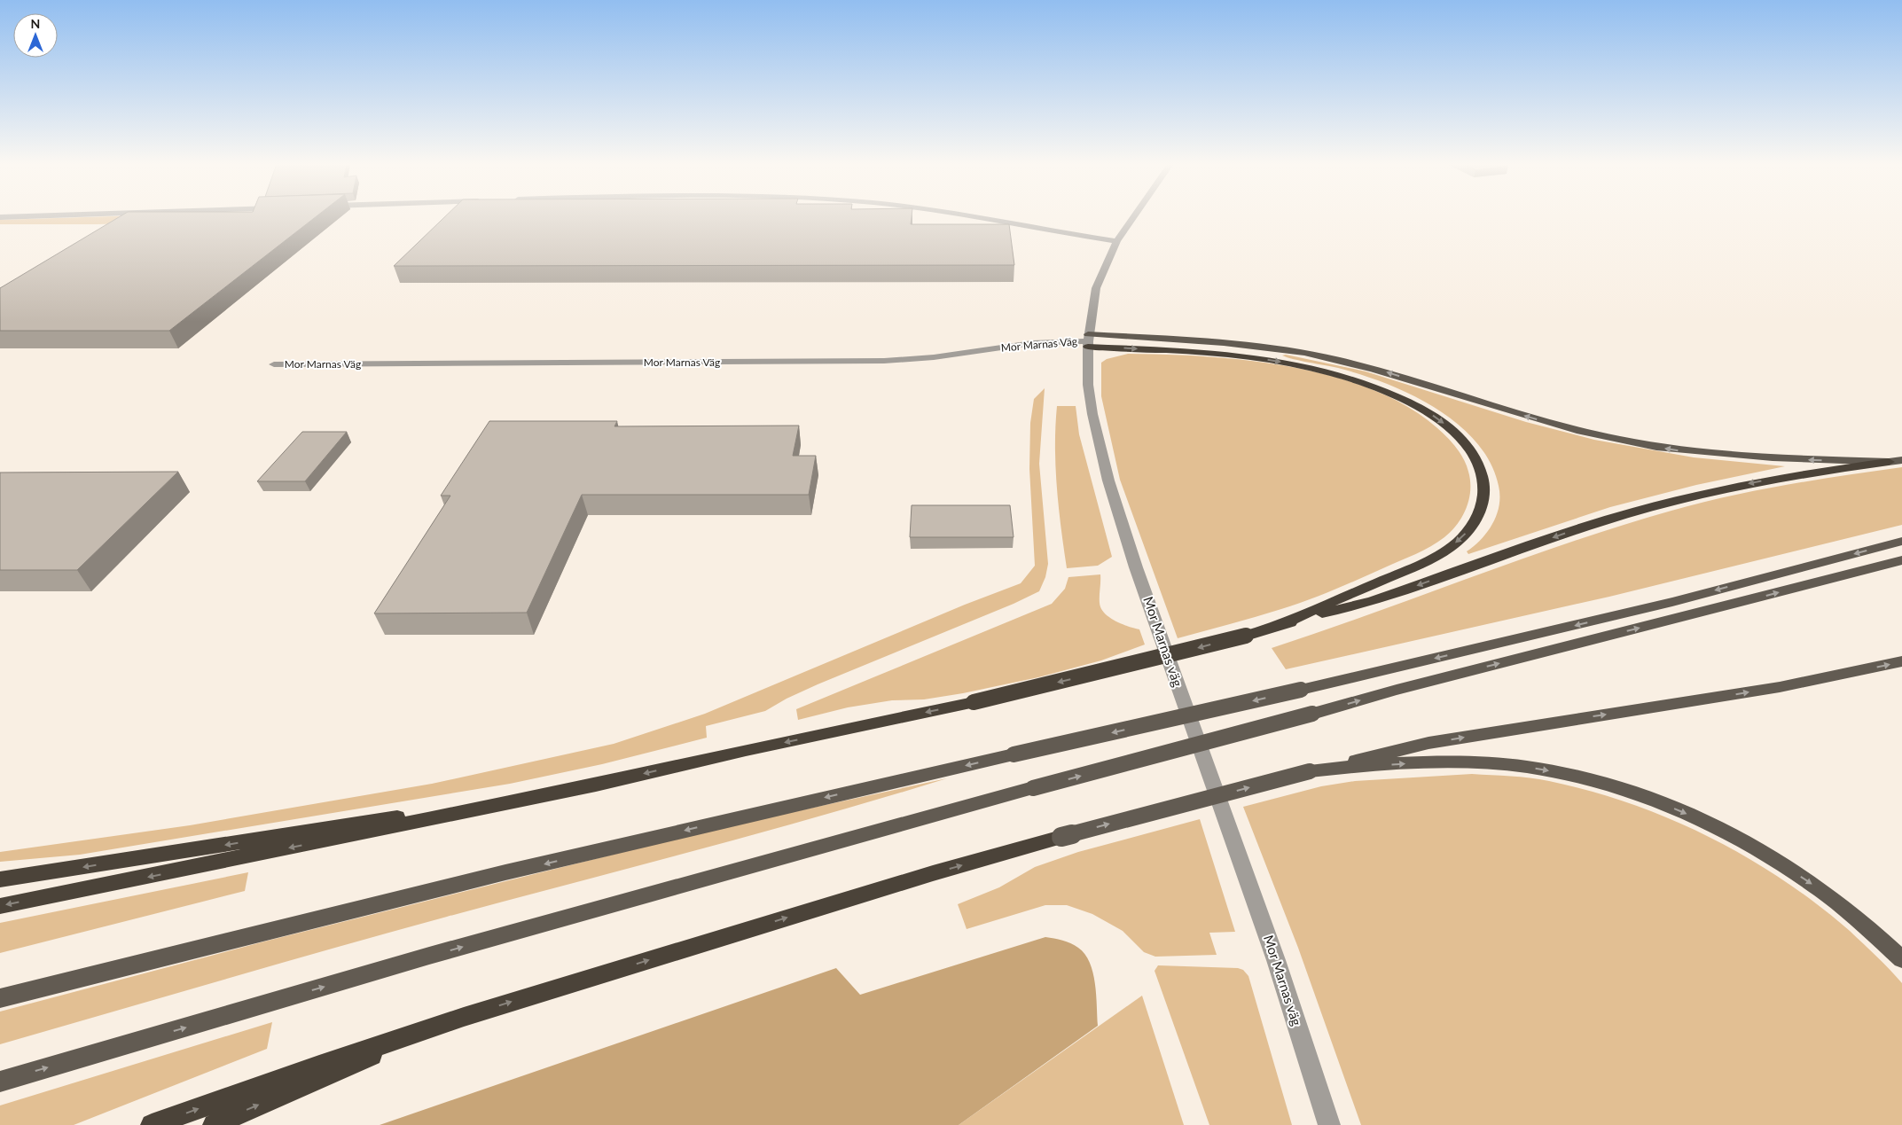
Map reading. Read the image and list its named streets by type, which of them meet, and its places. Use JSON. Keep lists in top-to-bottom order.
{
  "streets": {
    "street": ["Mor Marnas Väg", "Mor Marnas väg"]
  },
  "crossings": [
    ["Mor Marnas Väg", "Mor Marnas väg"]
  ],
  "north": "top"
}
